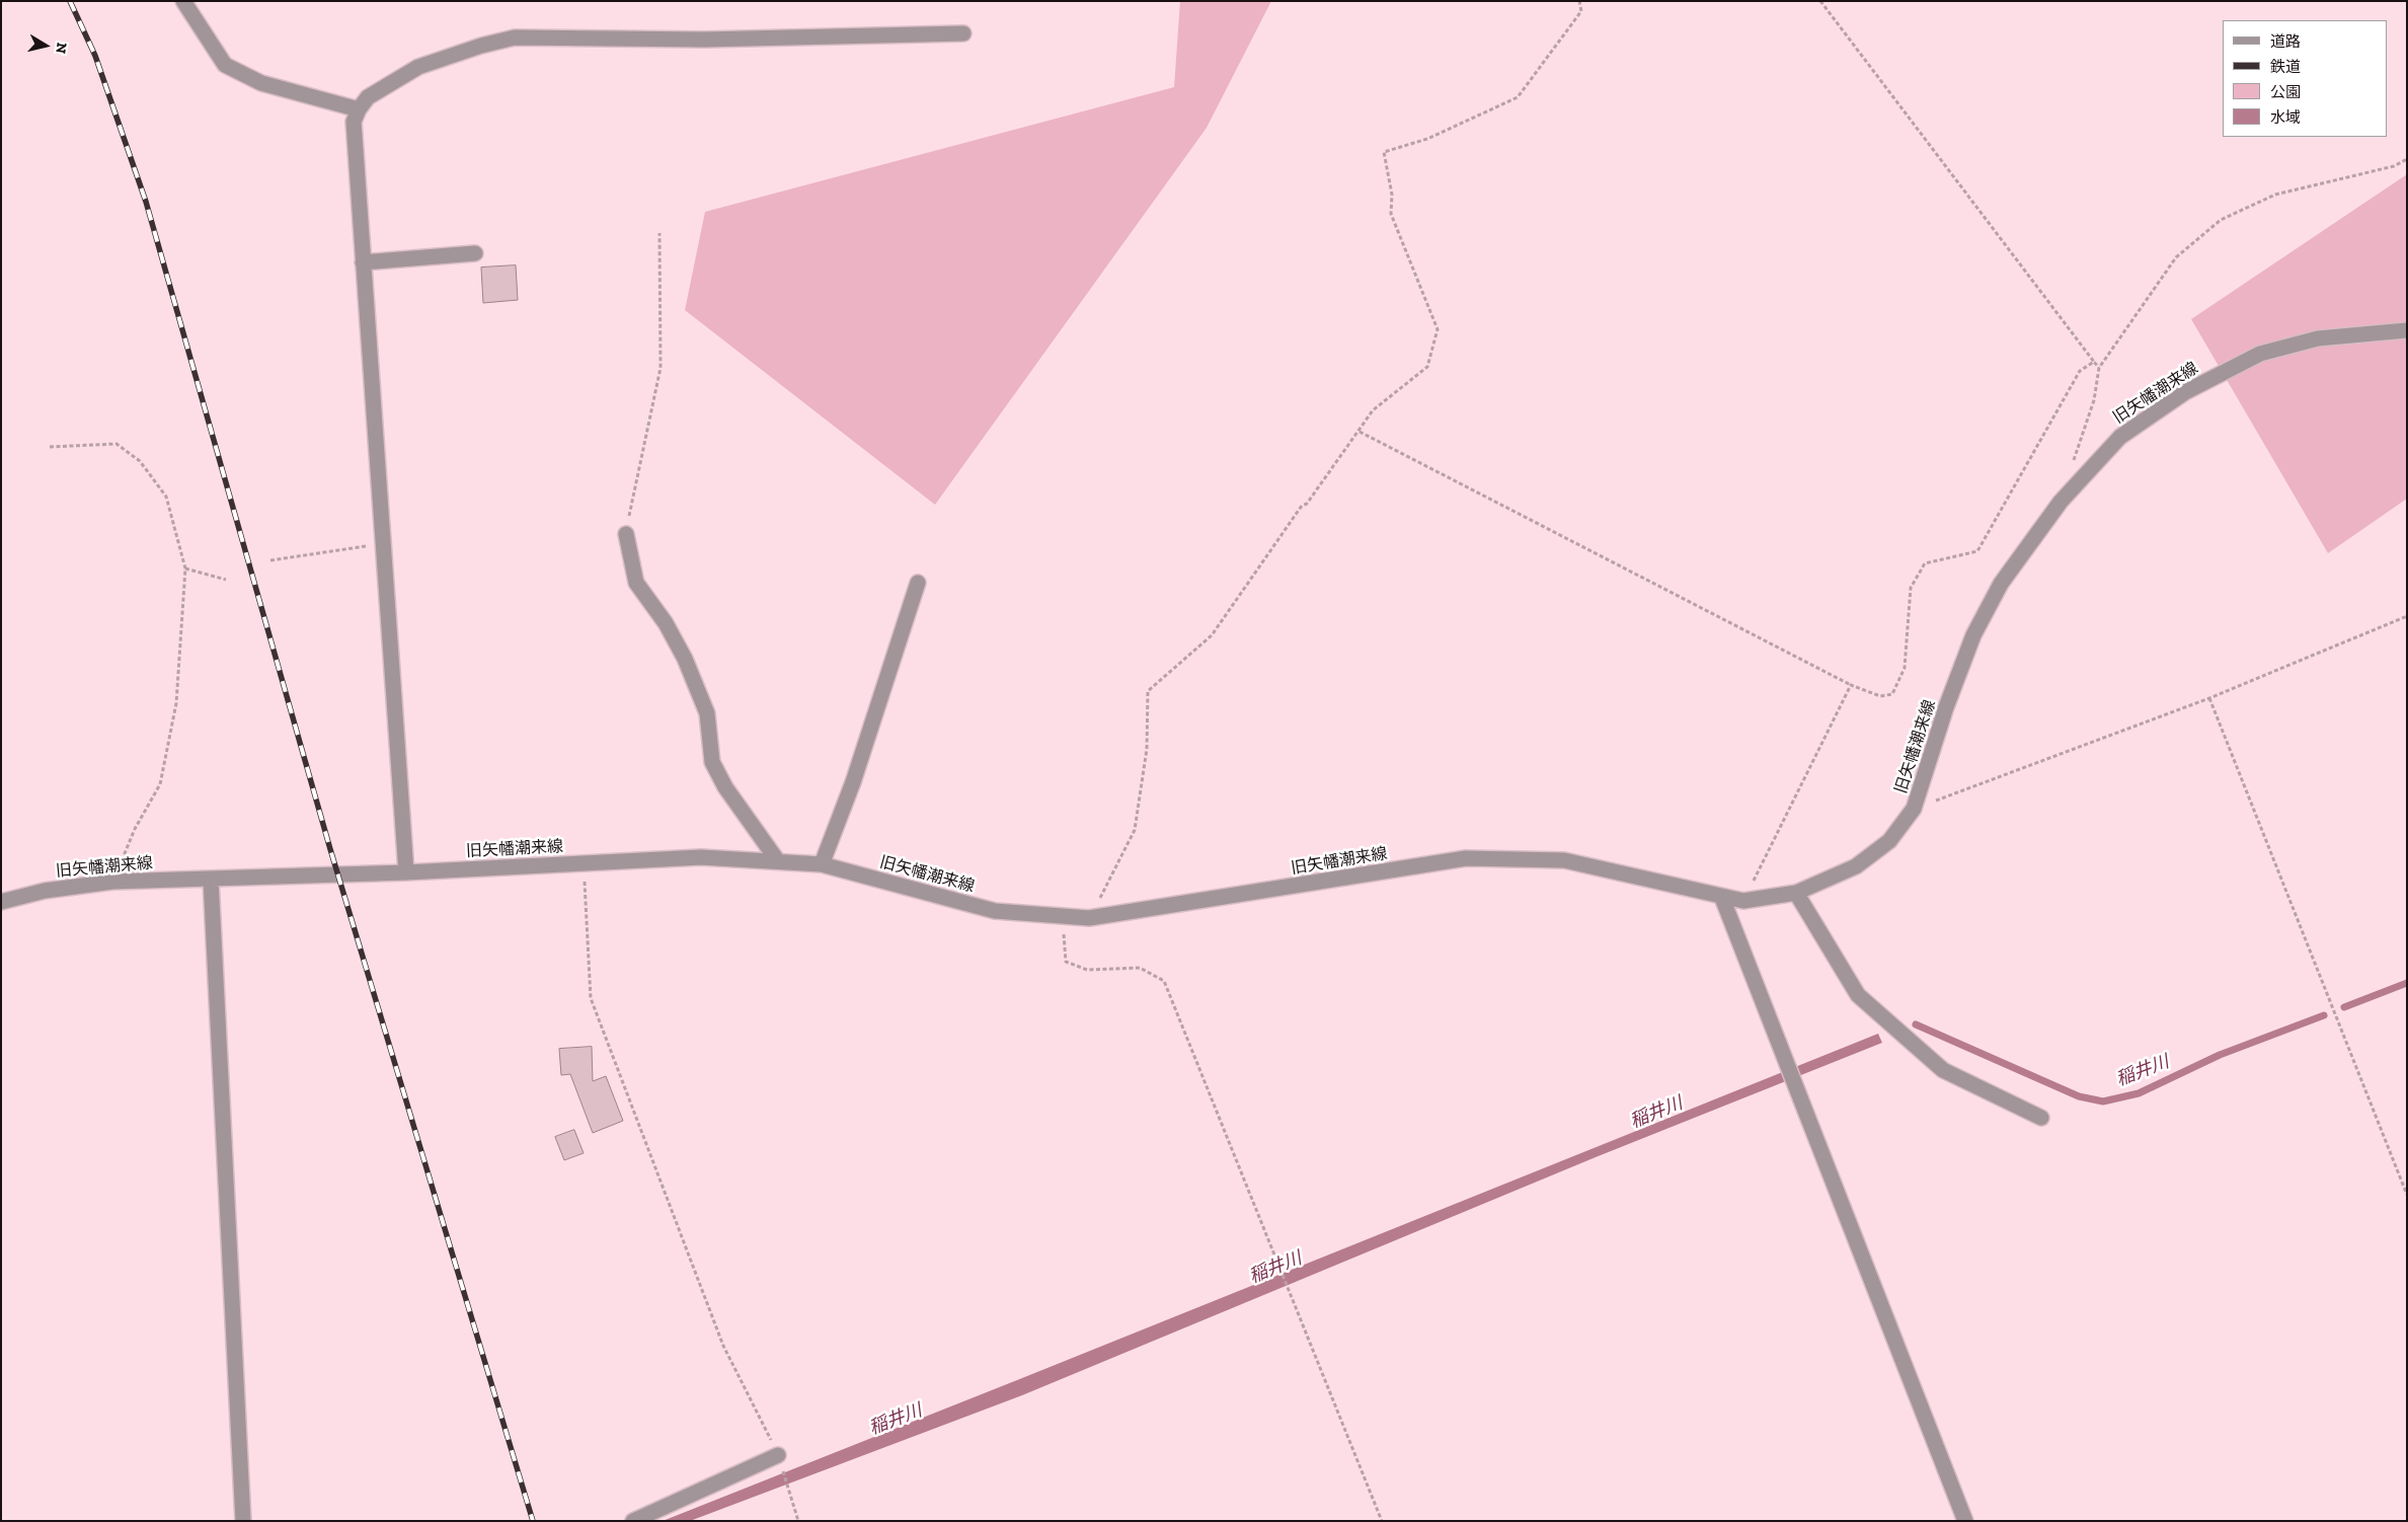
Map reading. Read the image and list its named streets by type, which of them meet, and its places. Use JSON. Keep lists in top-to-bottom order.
{
  "streets": {
    "street": ["旧矢幡潮来線"]
  },
  "water": ["稲井川"],
  "legend": [
    "道路",
    "鉄道",
    "公園",
    "水域"
  ],
  "north": "right"
}
